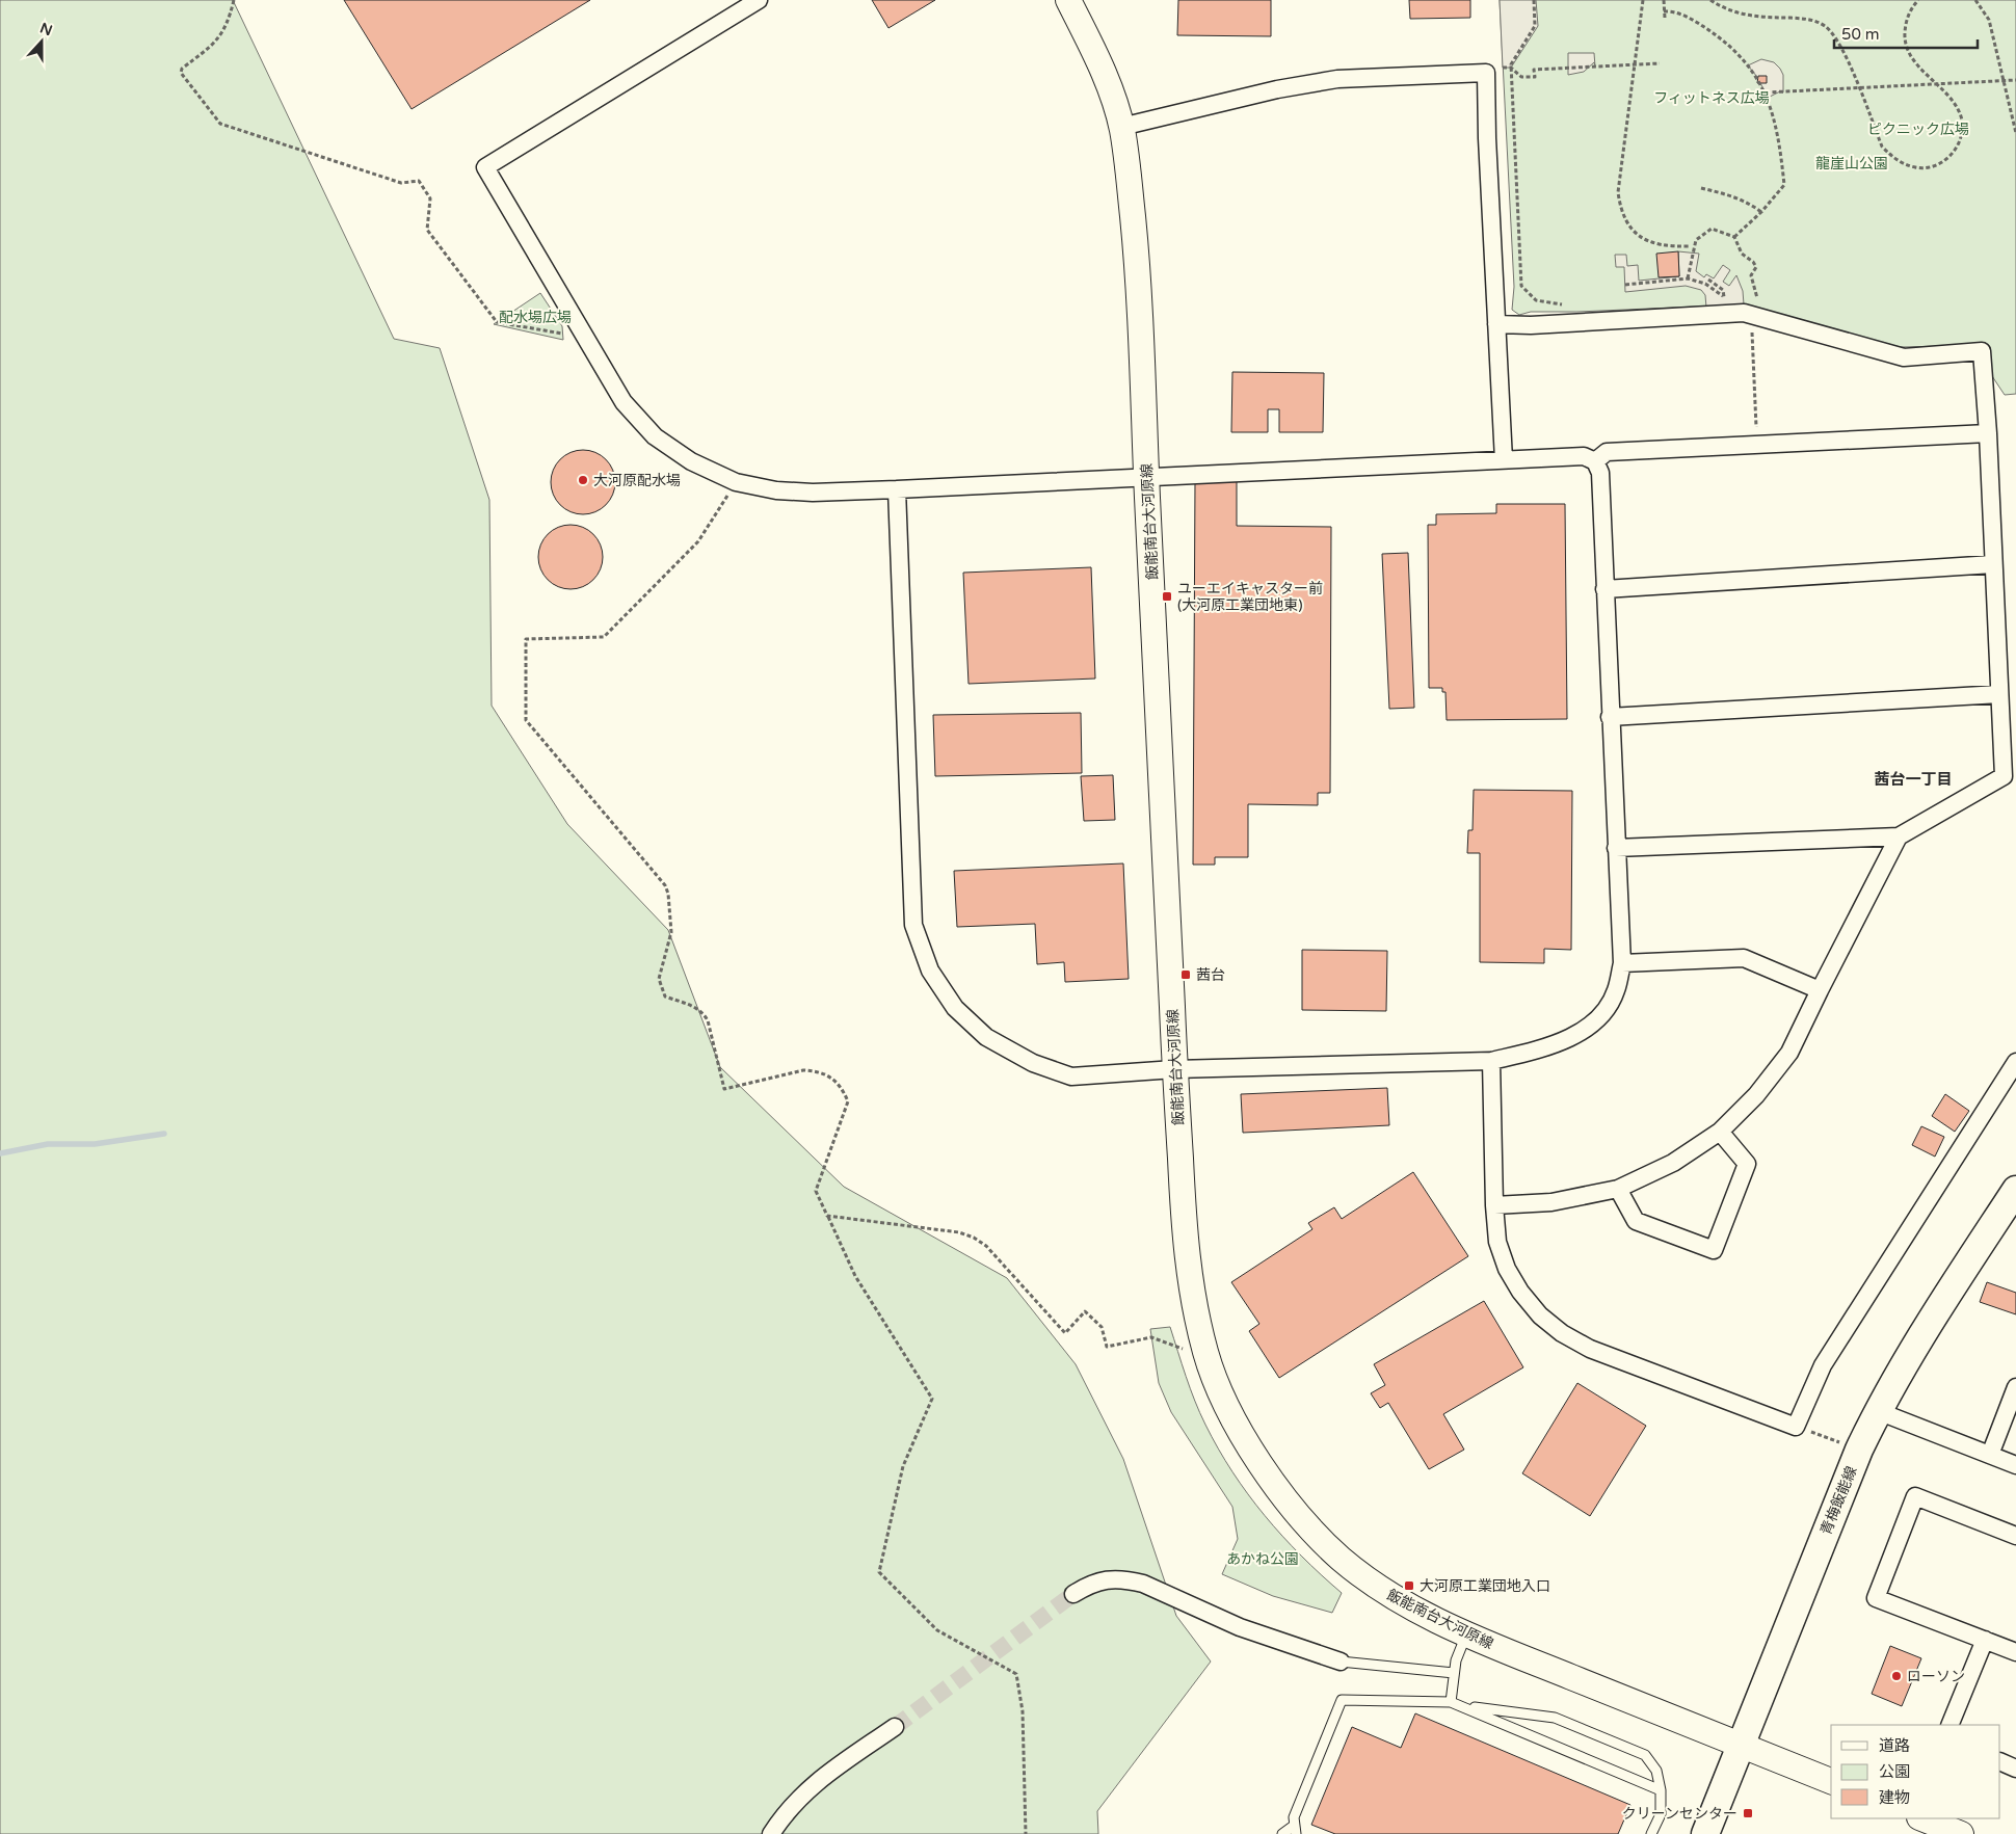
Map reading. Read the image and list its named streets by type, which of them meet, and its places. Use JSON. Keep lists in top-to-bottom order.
{
  "streets": {
    "main road": ["青梅飯能線"],
    "street": ["飯能南台大河原線"]
  },
  "crossings": [
    ["飯能南台大河原線", "青梅飯能線"]
  ],
  "districts": ["茜台一丁目"],
  "parks": [
    "フィットネス広場",
    "ピクニック広場",
    "龍崖山公園",
    "配水場広場",
    "あかね公園"
  ],
  "places": {
    "other": ["大河原配水場", "ローソン"],
    "transit": [
      "ユーエイキャスター前 (大河原工業団地東)",
      "茜台",
      "大河原工業団地入口",
      "クリーンセンター"
    ]
  },
  "legend": ["道路", "公園", "建物"],
  "scale_bar": "50 m",
  "north": "top"
}
